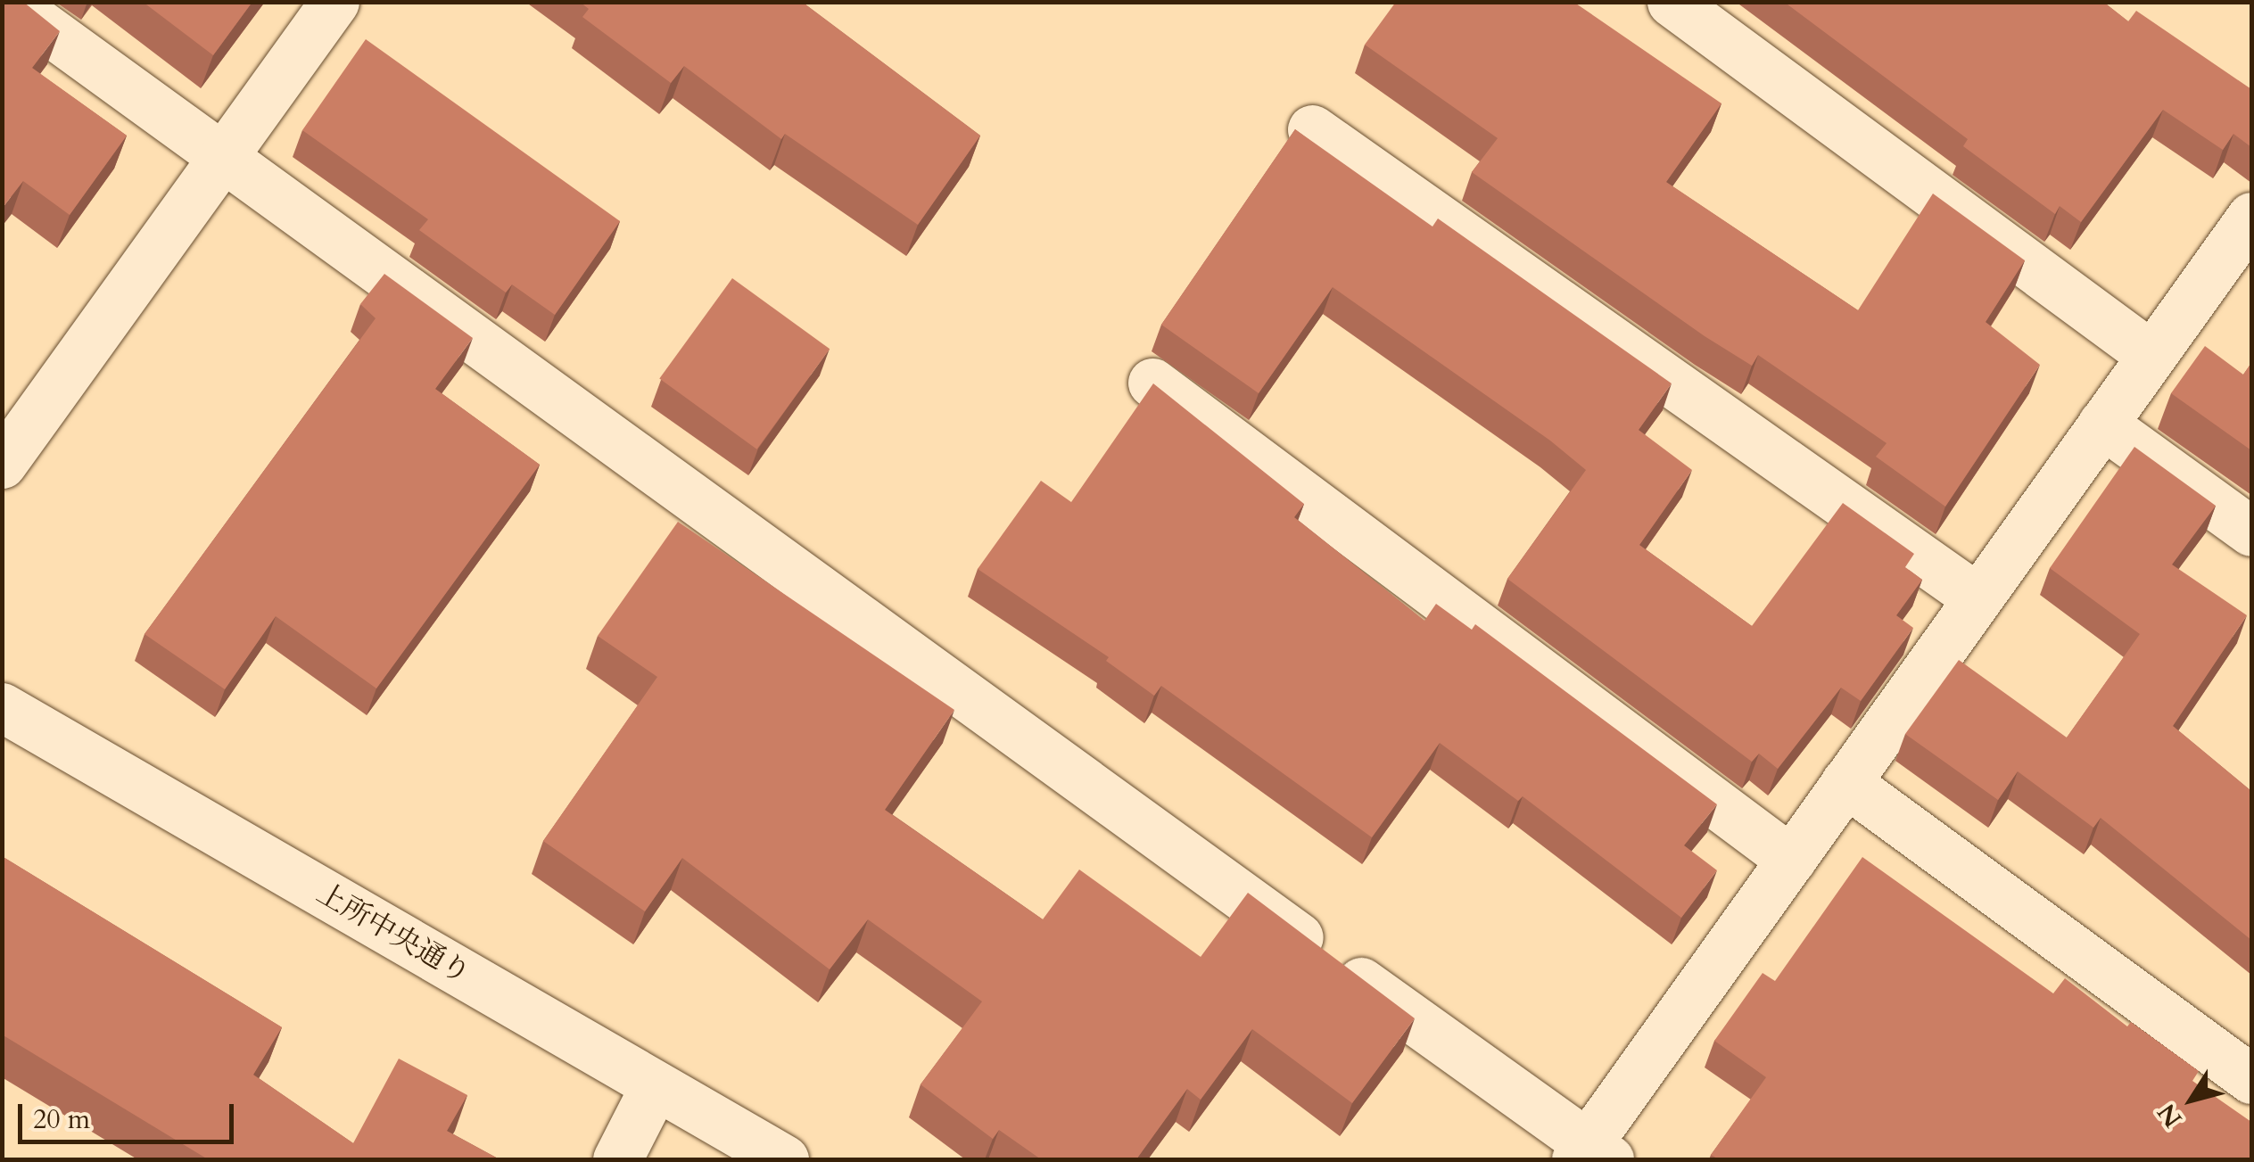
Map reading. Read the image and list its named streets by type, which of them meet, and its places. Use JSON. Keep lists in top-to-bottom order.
{
  "streets": {
    "street": ["上所中央通り"]
  },
  "scale_bar": "20 m",
  "north": "bottom left"
}
